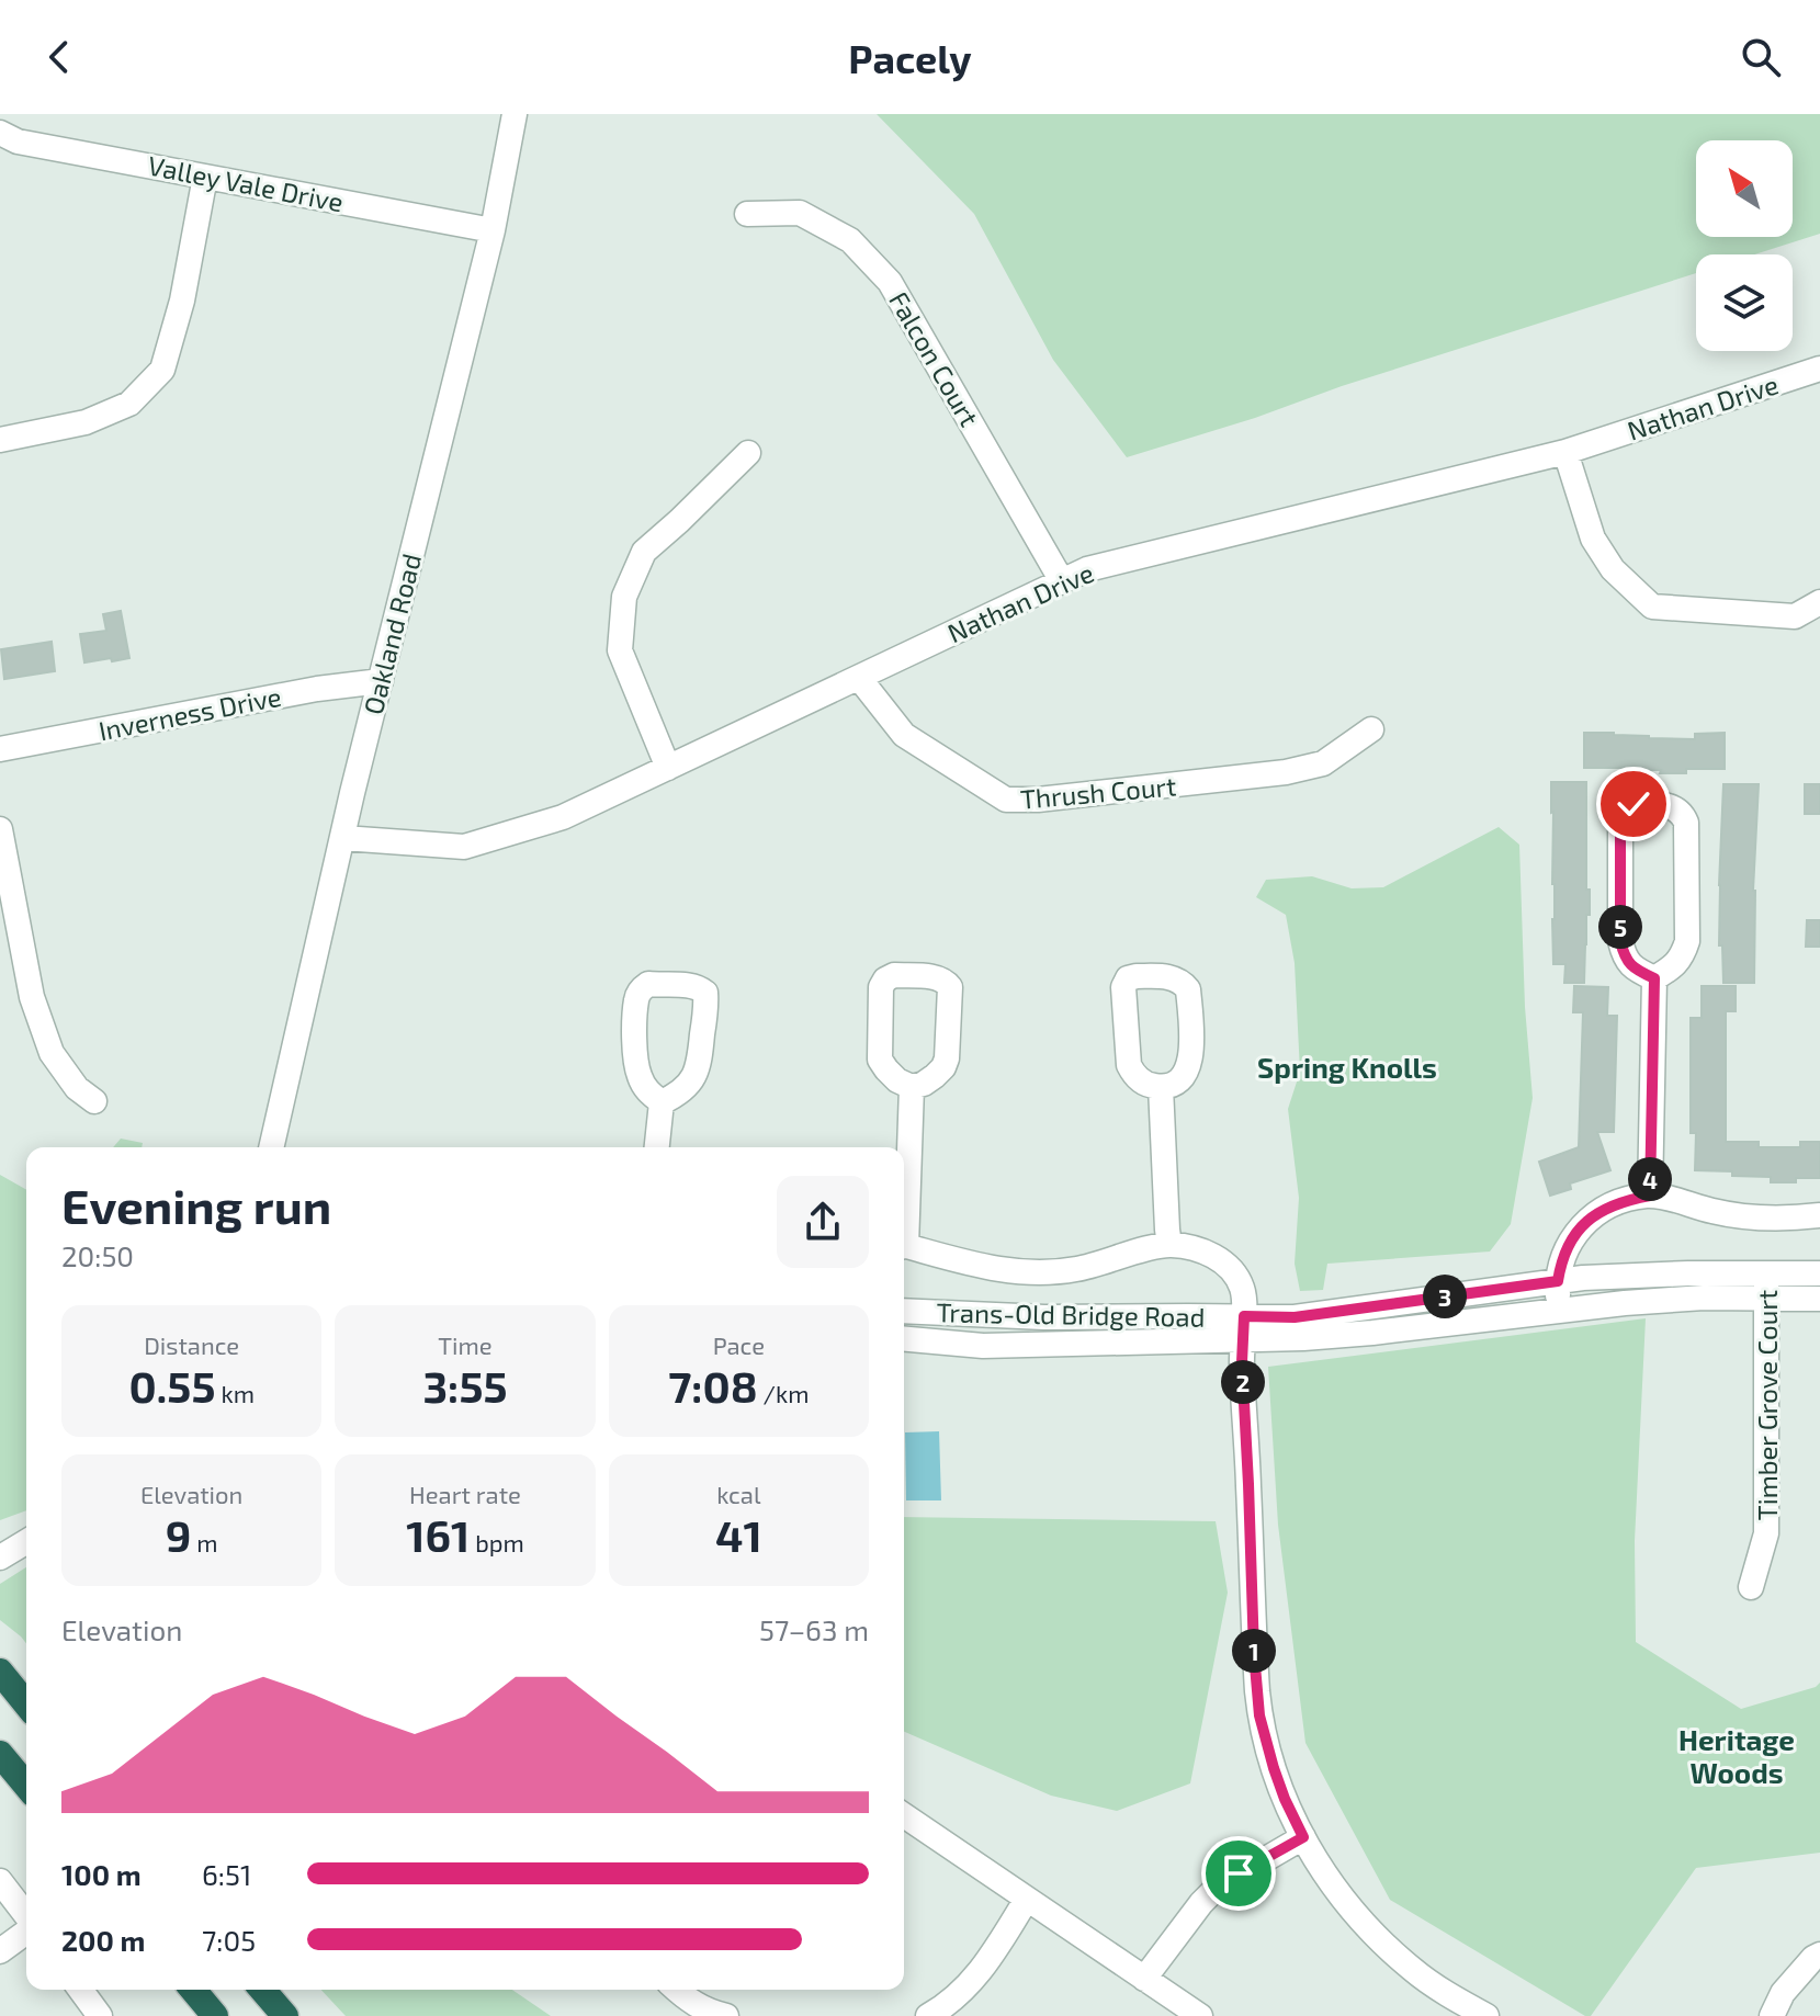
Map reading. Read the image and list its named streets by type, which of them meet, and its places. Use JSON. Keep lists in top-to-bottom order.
{
  "streets": {
    "street": [
      "Valley Vale Drive",
      "Falcon Court",
      "Nathan Drive",
      "Oakland Road",
      "Inverness Drive",
      "Thrush Court",
      "Trans-Old Bridge Road",
      "Timber Grove Court"
    ]
  },
  "crossings": [
    ["Valley Vale Drive", "Oakland Road"],
    ["Falcon Court", "Nathan Drive"],
    ["Nathan Drive", "Oakland Road"],
    ["Nathan Drive", "Thrush Court"],
    ["Oakland Road", "Inverness Drive"],
    ["Trans-Old Bridge Road", "Timber Grove Court"]
  ],
  "districts": ["Spring Knolls", "Heritage Woods"],
  "north": "top left",
  "page": {
    "header": "Pacely",
    "pins": [
      "5",
      "4",
      "3",
      "2",
      "1"
    ],
    "heading": ["Evening run", "20:50"],
    "stats": [
      ["Distance", "0.55 km"],
      ["Time", "3:55"],
      ["Pace", "7:08 /km"],
      ["Elevation", "9 m"],
      ["Heart rate", "161 bpm"],
      ["kcal", "41"]
    ],
    "chart": ["Elevation", "57–63 m"],
    "list": [
      {
        "name": "100 m",
        "note": "6:51"
      },
      {
        "name": "200 m",
        "note": "7:05"
      }
    ]
  }
}
